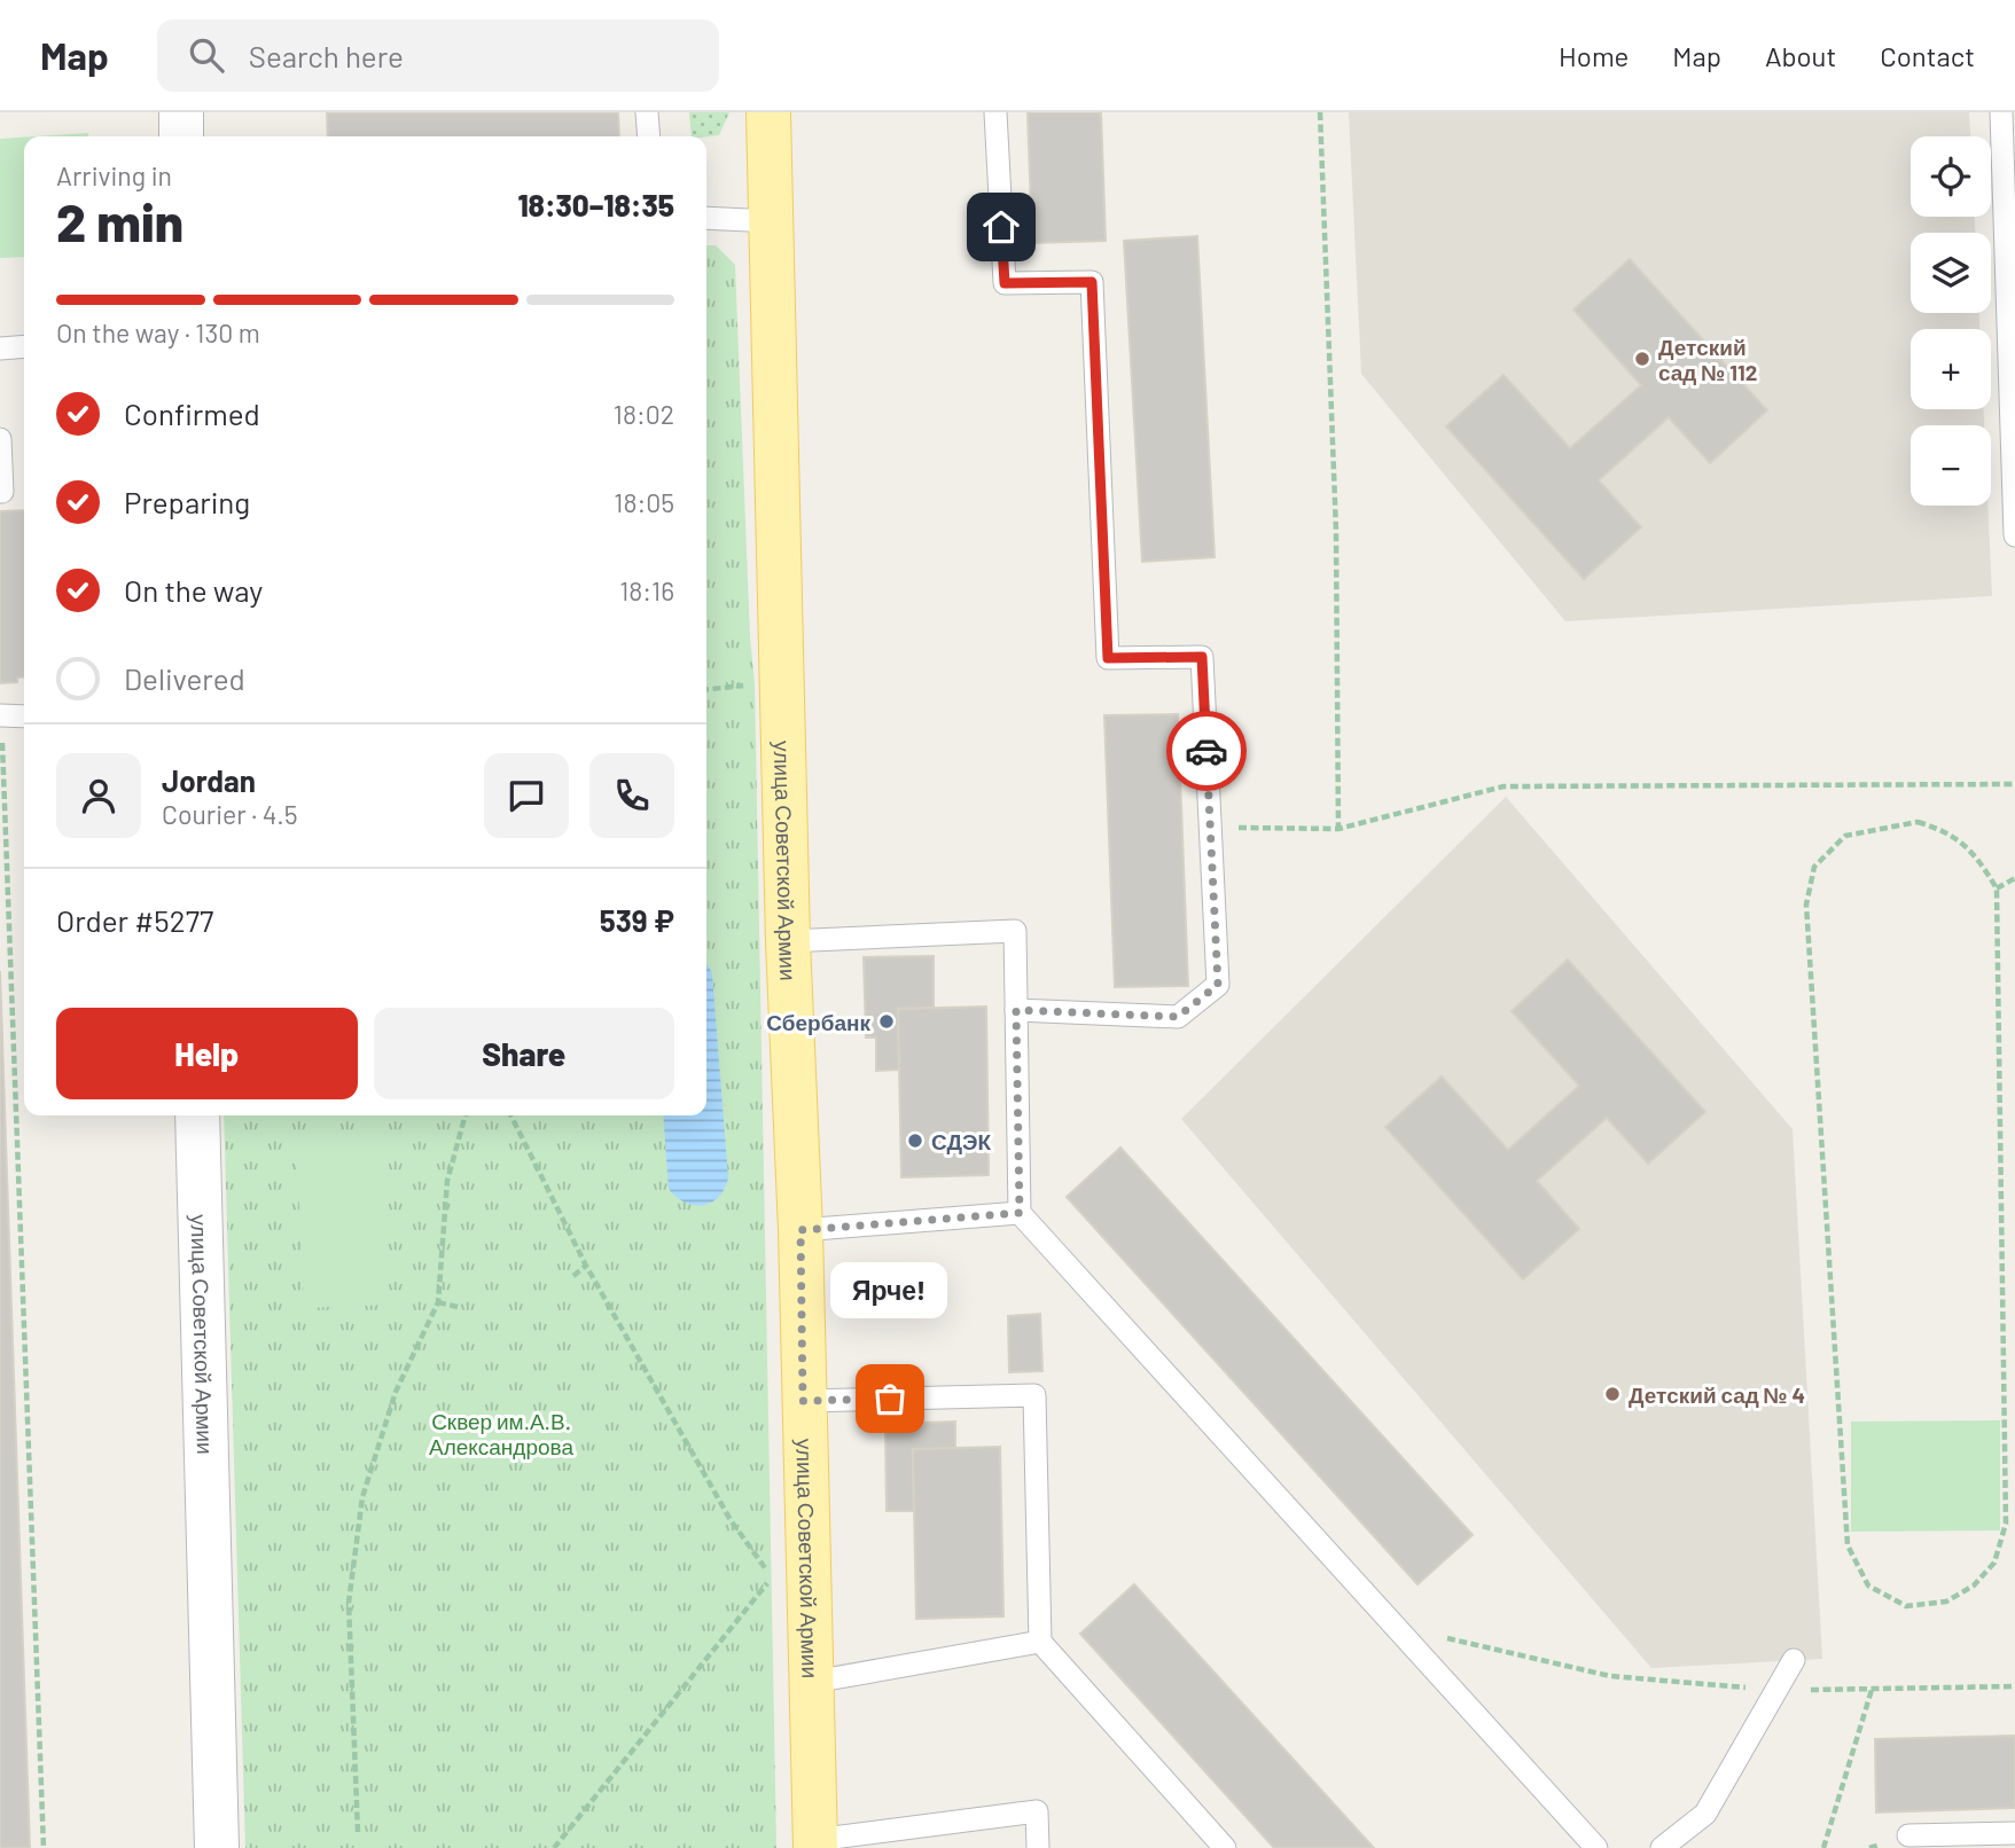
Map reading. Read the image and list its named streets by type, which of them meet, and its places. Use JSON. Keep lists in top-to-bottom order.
{
  "streets": {
    "main road": ["улица Советской Армии"]
  },
  "parks": ["Сквер им.А.В. Александрова"],
  "places": [
    "Детский сад № 112",
    "Сбербанк",
    "СДЭК",
    "Детский сад № 4",
    "Ярче!"
  ],
  "page": {
    "header": "Map",
    "search": "Search here",
    "nav": [
      "Home",
      "Map",
      "About",
      "Contact"
    ],
    "map_buttons": ["+", "−"],
    "heading": ["2 min", "Arriving in", "18:30–18:35"],
    "panel": [
      "Jordan",
      "Courier · 4.5",
      "Order #5277",
      "539 ₽"
    ],
    "bar": "On the way · 130 m",
    "list": [
      ["Confirmed", "18:02"],
      ["Preparing", "18:05"],
      ["On the way", "18:16"],
      "Delivered"
    ],
    "buttons": ["Help", "Share"],
    "bubble": "Ярче!"
  }
}
